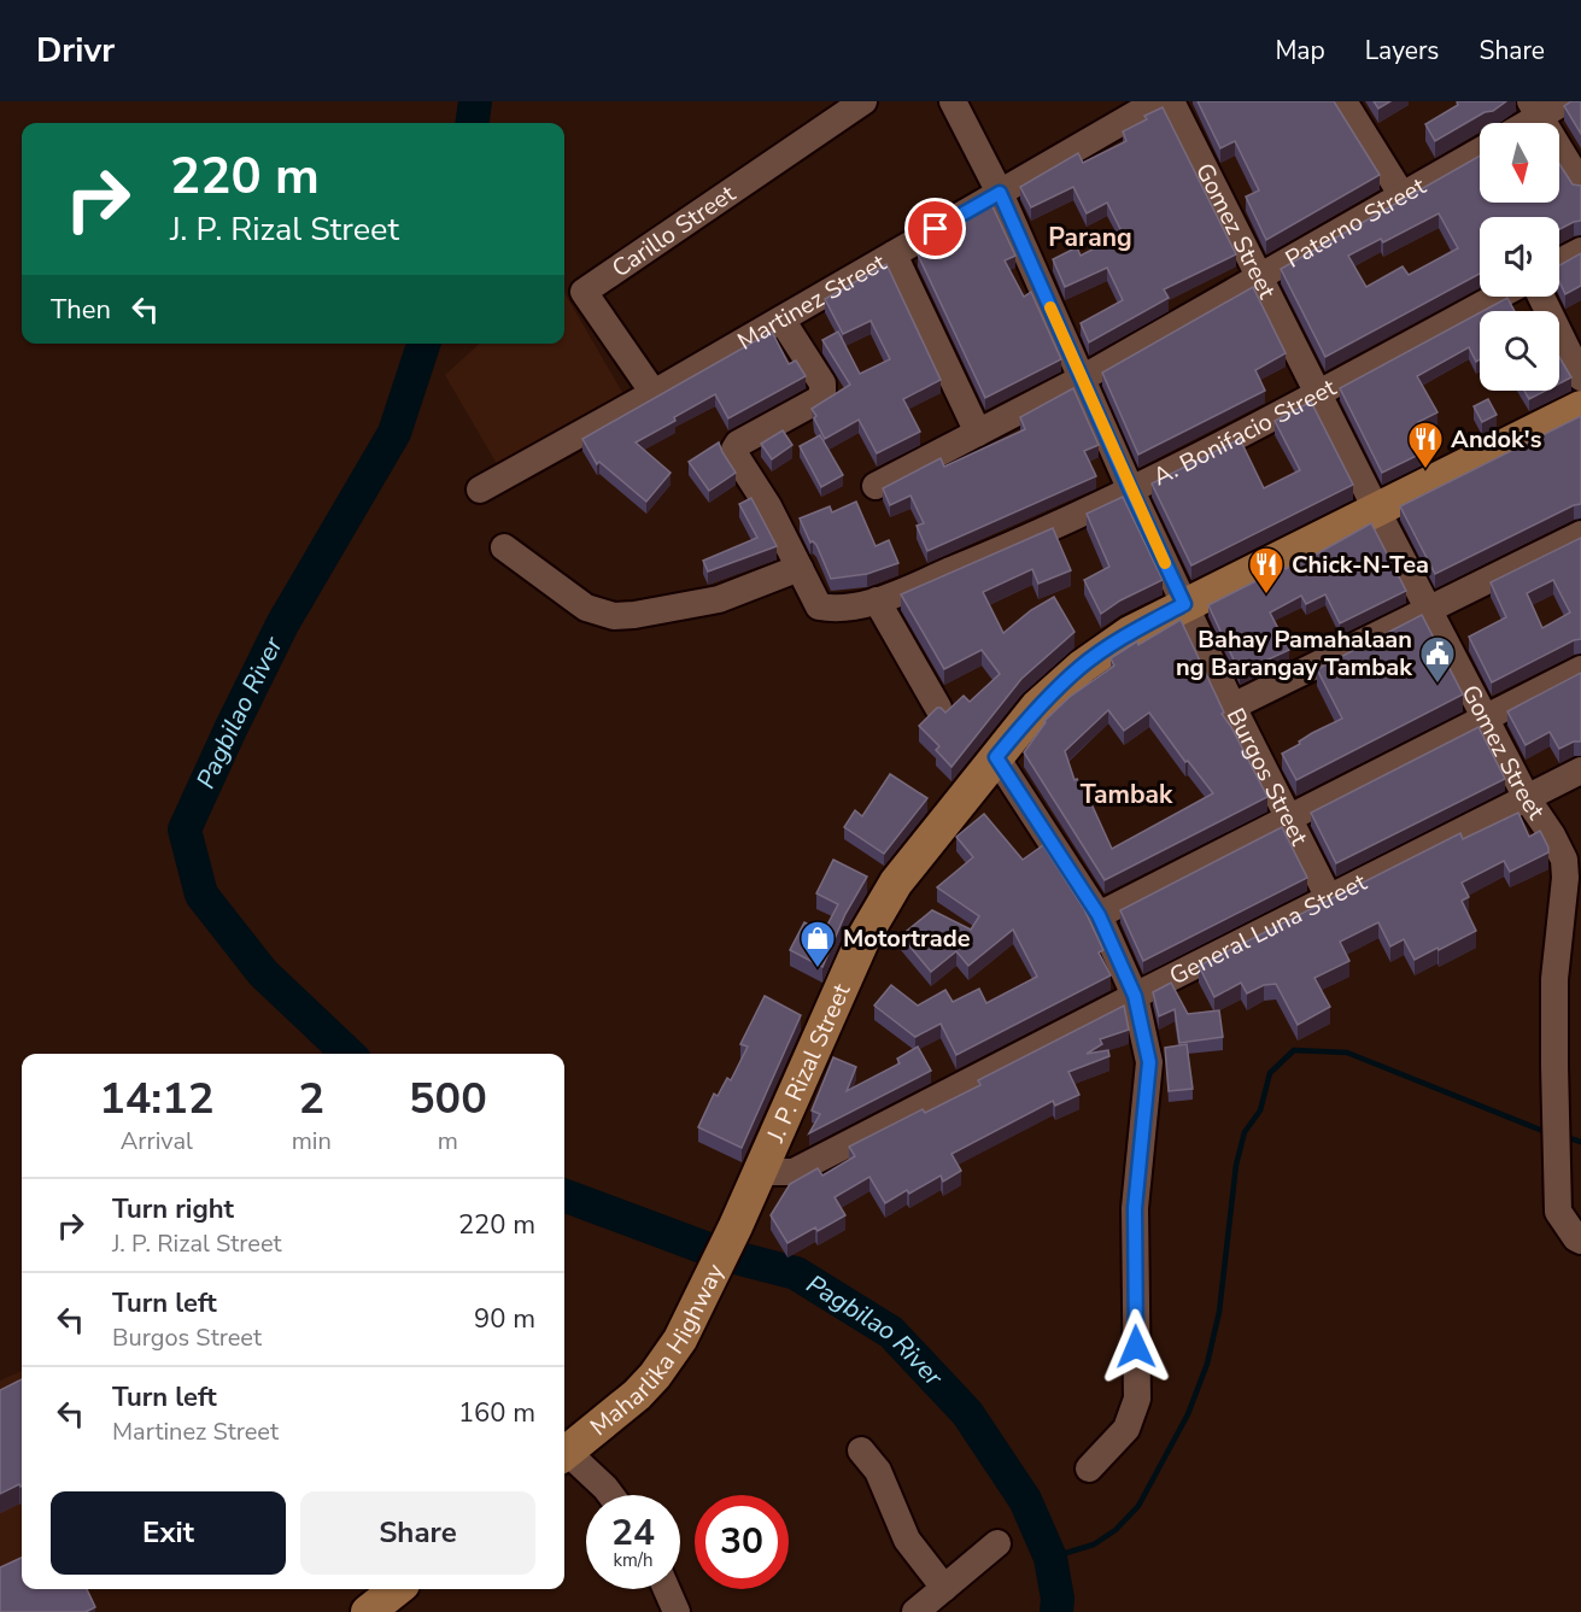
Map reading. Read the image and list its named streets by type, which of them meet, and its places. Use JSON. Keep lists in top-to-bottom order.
{
  "streets": {
    "main road": ["J. P. Rizal Street", "Maharlika Highway"],
    "street": [
      "Paterno Street",
      "Gomez Street",
      "Carillo Street",
      "Martinez Street",
      "A. Bonifacio Street",
      "Burgos Street",
      "General Luna Street"
    ]
  },
  "crossings": [
    ["Paterno Street", "Gomez Street"],
    ["Paterno Street", "Burgos Street"],
    ["Gomez Street", "A. Bonifacio Street"],
    ["Gomez Street", "General Luna Street"],
    ["Gomez Street", "J. P. Rizal Street"],
    ["Carillo Street", "Martinez Street"],
    ["Martinez Street", "A. Bonifacio Street"],
    ["Martinez Street", "Burgos Street"],
    ["A. Bonifacio Street", "Burgos Street"],
    ["Burgos Street", "General Luna Street"],
    ["Burgos Street", "J. P. Rizal Street"],
    ["General Luna Street", "J. P. Rizal Street"],
    ["J. P. Rizal Street", "Maharlika Highway"]
  ],
  "districts": ["Parang", "Tambak"],
  "water": ["Pagbilao River"],
  "places": {
    "restaurant": ["Andok's", "Chick-N-Tea"],
    "public building": ["Bahay Pamahalaan ng Barangay Tambak"],
    "shop": ["Motortrade"]
  },
  "north": "bottom",
  "page": {
    "header": "Drivr",
    "nav": ["Map", "Layers", "Share"],
    "turn": ["220 m", "J. P. Rizal Street"],
    "then": "Then",
    "eta": [
      "14:12",
      "Arrival",
      "2",
      "min",
      "500",
      "m"
    ],
    "list": [
      {
        "name": "Turn right",
        "note": "J. P. Rizal Street",
        "value": "220 m"
      },
      {
        "name": "Turn left",
        "note": "Burgos Street",
        "value": "90 m"
      },
      {
        "name": "Turn left",
        "note": "Martinez Street",
        "value": "160 m"
      }
    ],
    "buttons": ["Exit", "Share"],
    "speed": "24 km/h",
    "limit": "30"
  }
}
